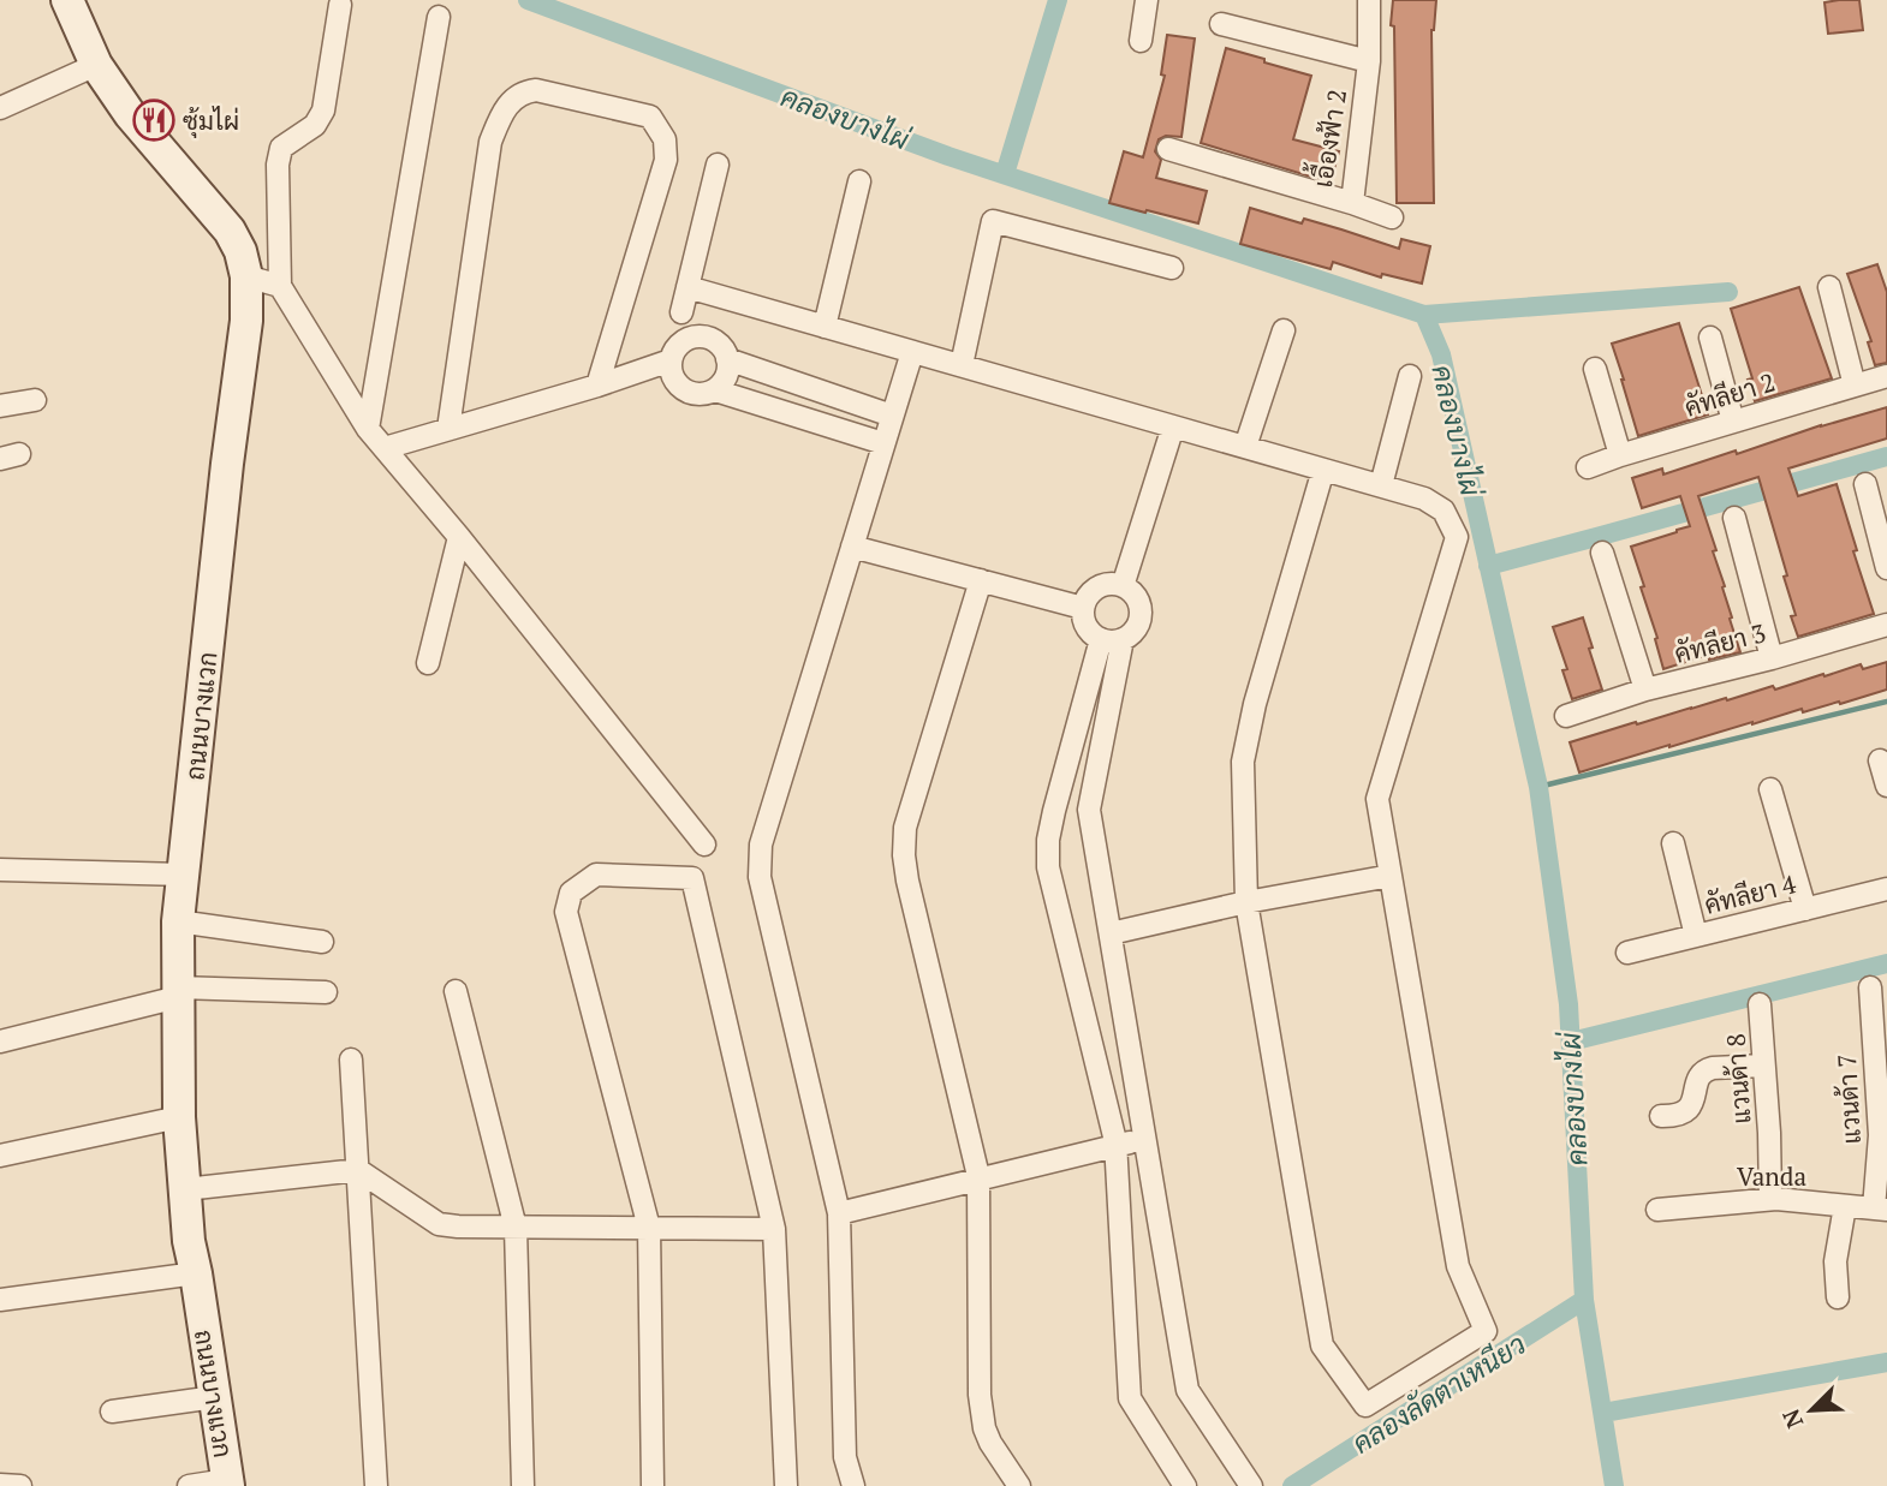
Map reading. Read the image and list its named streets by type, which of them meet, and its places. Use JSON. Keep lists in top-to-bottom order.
{
  "streets": {
    "main road": ["ถนนบางแวก"],
    "street": [
      "เอื้องฟ้า 2",
      "คัทลียา 2",
      "คัทลียา 3",
      "คัทลียา 4",
      "แวนด้า 8",
      "แวนด้า 7",
      "Vanda"
    ]
  },
  "crossings": [
    ["แวนด้า 8", "Vanda"],
    ["แวนด้า 7", "Vanda"]
  ],
  "water": ["คลองบางไผ่", "คลองลัดตาเหนียว"],
  "places": {
    "restaurant": ["ซุ้มไผ่"]
  },
  "north": "bottom left"
}
